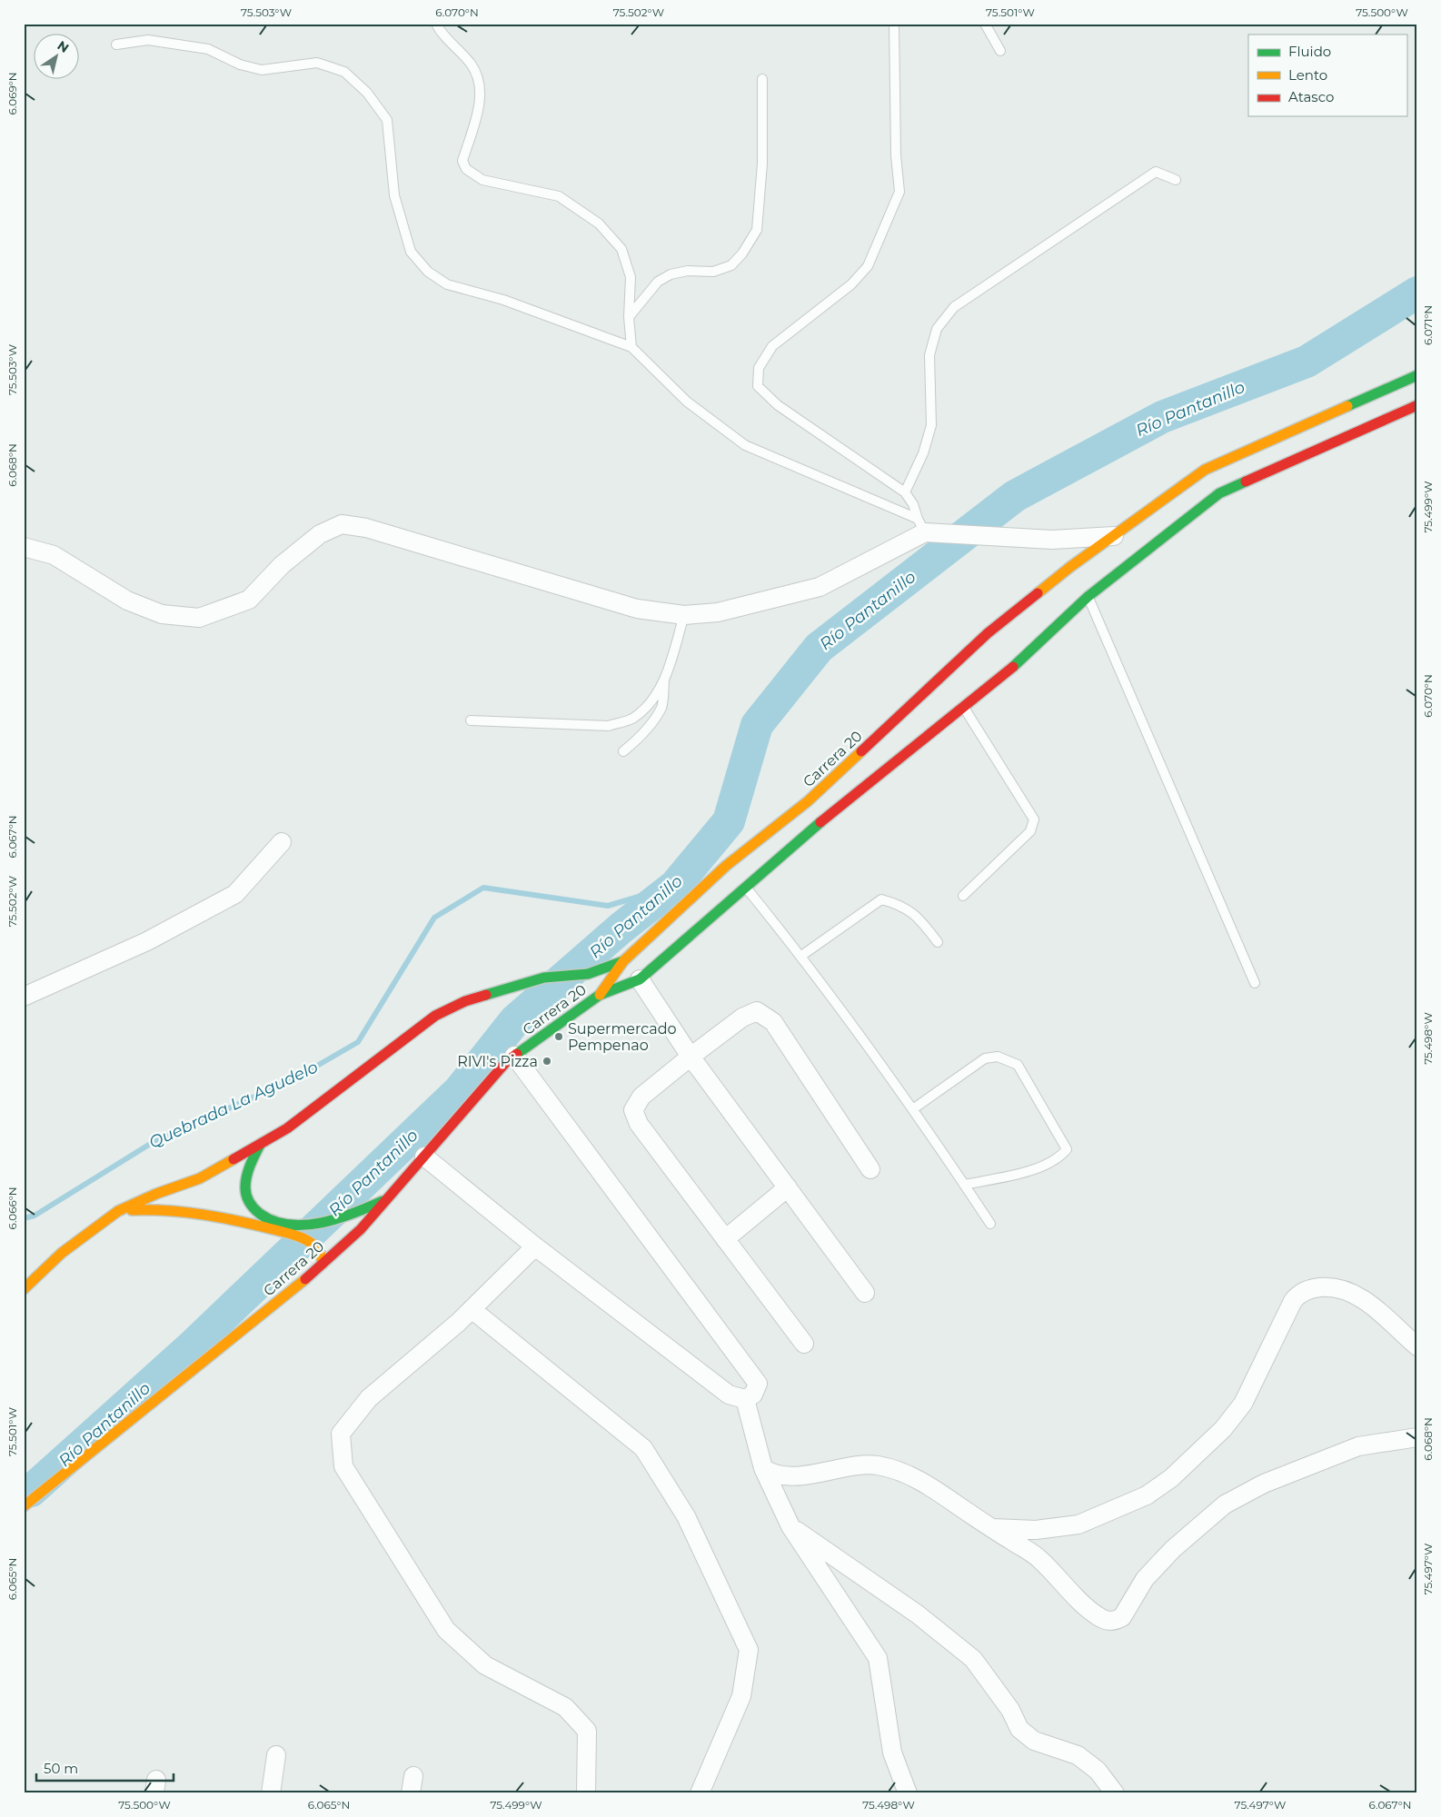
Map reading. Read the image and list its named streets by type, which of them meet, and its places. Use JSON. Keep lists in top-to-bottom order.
{
  "streets": {
    "main road": ["Carrera 20"]
  },
  "water": ["Río Pantanillo", "Quebrada La Agudelo"],
  "places": ["Supermercado Pempenao", "RIVI's Pizza"],
  "legend": ["Fluido", "Lento", "Atasco"],
  "scale_bar": "50 m",
  "north": "top right",
  "coordinates": [
    "75.503°W",
    "6.070°N",
    "75.502°W",
    "75.501°W",
    "75.500°W",
    "6.069°N",
    "6.071°N",
    "6.068°N",
    "75.499°W",
    "6.067°N",
    "75.498°W",
    "6.066°N",
    "75.497°W",
    "6.065°N"
  ]
}
